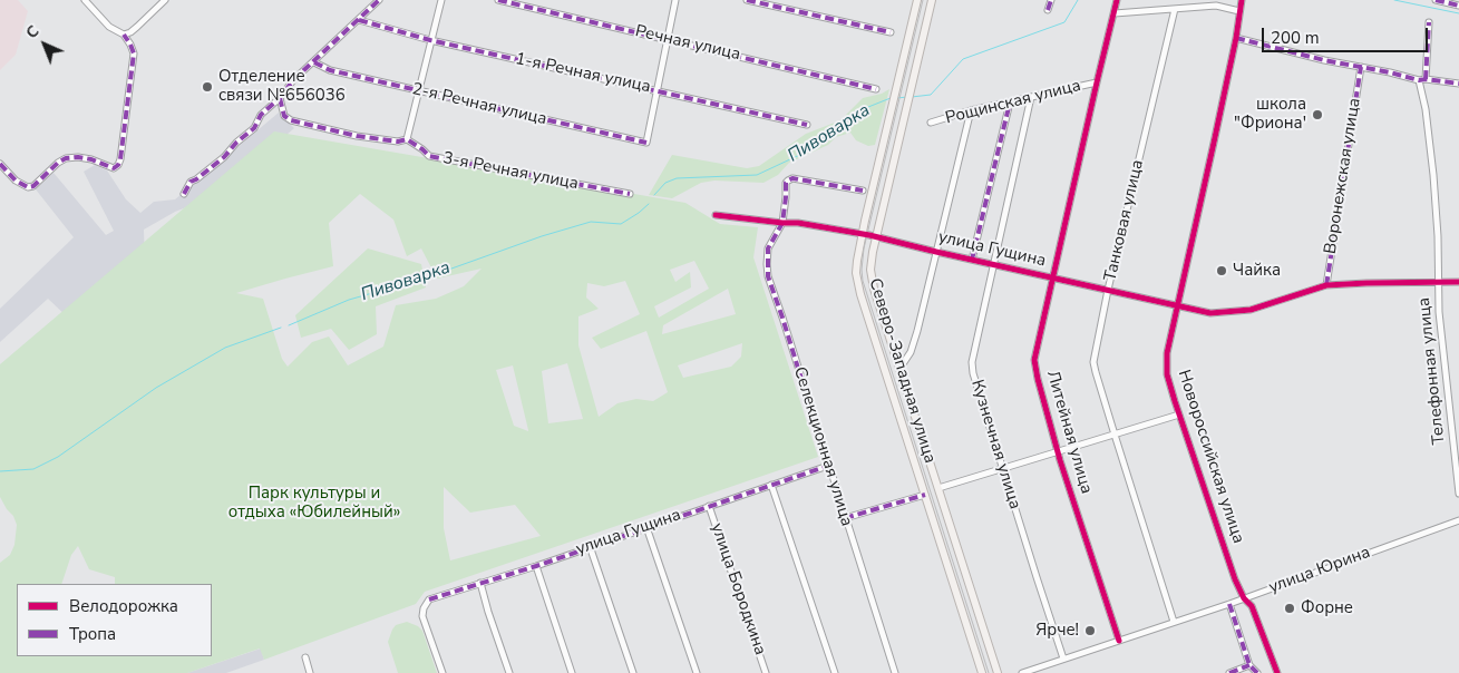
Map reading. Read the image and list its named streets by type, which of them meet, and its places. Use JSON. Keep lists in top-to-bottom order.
{
  "streets": {
    "main road": ["Северо-Западная улица"],
    "street": [
      "Речная улица",
      "1-я Речная улица",
      "Рощинская улица",
      "2-я Речная улица",
      "3-я Речная улица",
      "Воронежская улица",
      "Танковая улица",
      "улица Гущина",
      "Телефонная улица",
      "Литейная улица",
      "Кузнечная улица",
      "Селекционная улица",
      "Новороссийская улица",
      "улица Юрина",
      "улица Бородкина"
    ]
  },
  "crossings": [
    ["1-я Речная улица", "2-я Речная улица"],
    ["Рощинская улица", "Литейная улица"],
    ["Рощинская улица", "Кузнечная улица"],
    ["Воронежская улица", "улица Гущина"],
    ["Танковая улица", "улица Гущина"],
    ["Танковая улица", "улица Юрина"],
    ["улица Гущина", "Северо-Западная улица"],
    ["улица Гущина", "Телефонная улица"],
    ["улица Гущина", "Литейная улица"],
    ["улица Гущина", "Кузнечная улица"],
    ["улица Гущина", "Селекционная улица"],
    ["улица Гущина", "Новороссийская улица"],
    ["улица Гущина", "улица Бородкина"],
    ["Литейная улица", "улица Юрина"],
    ["Кузнечная улица", "улица Юрина"],
    ["Новороссийская улица", "улица Юрина"]
  ],
  "water": ["Пивоварка"],
  "parks": ["Парк культуры и отдыха «Юбилейный»"],
  "places": [
    "Отделение связи №656036",
    "школа \"Фриона'",
    "Чайка",
    "Форне",
    "Ярче!"
  ],
  "legend": ["Велодорожка", "Тропа"],
  "scale_bar": "200 m",
  "north": "top left"
}
